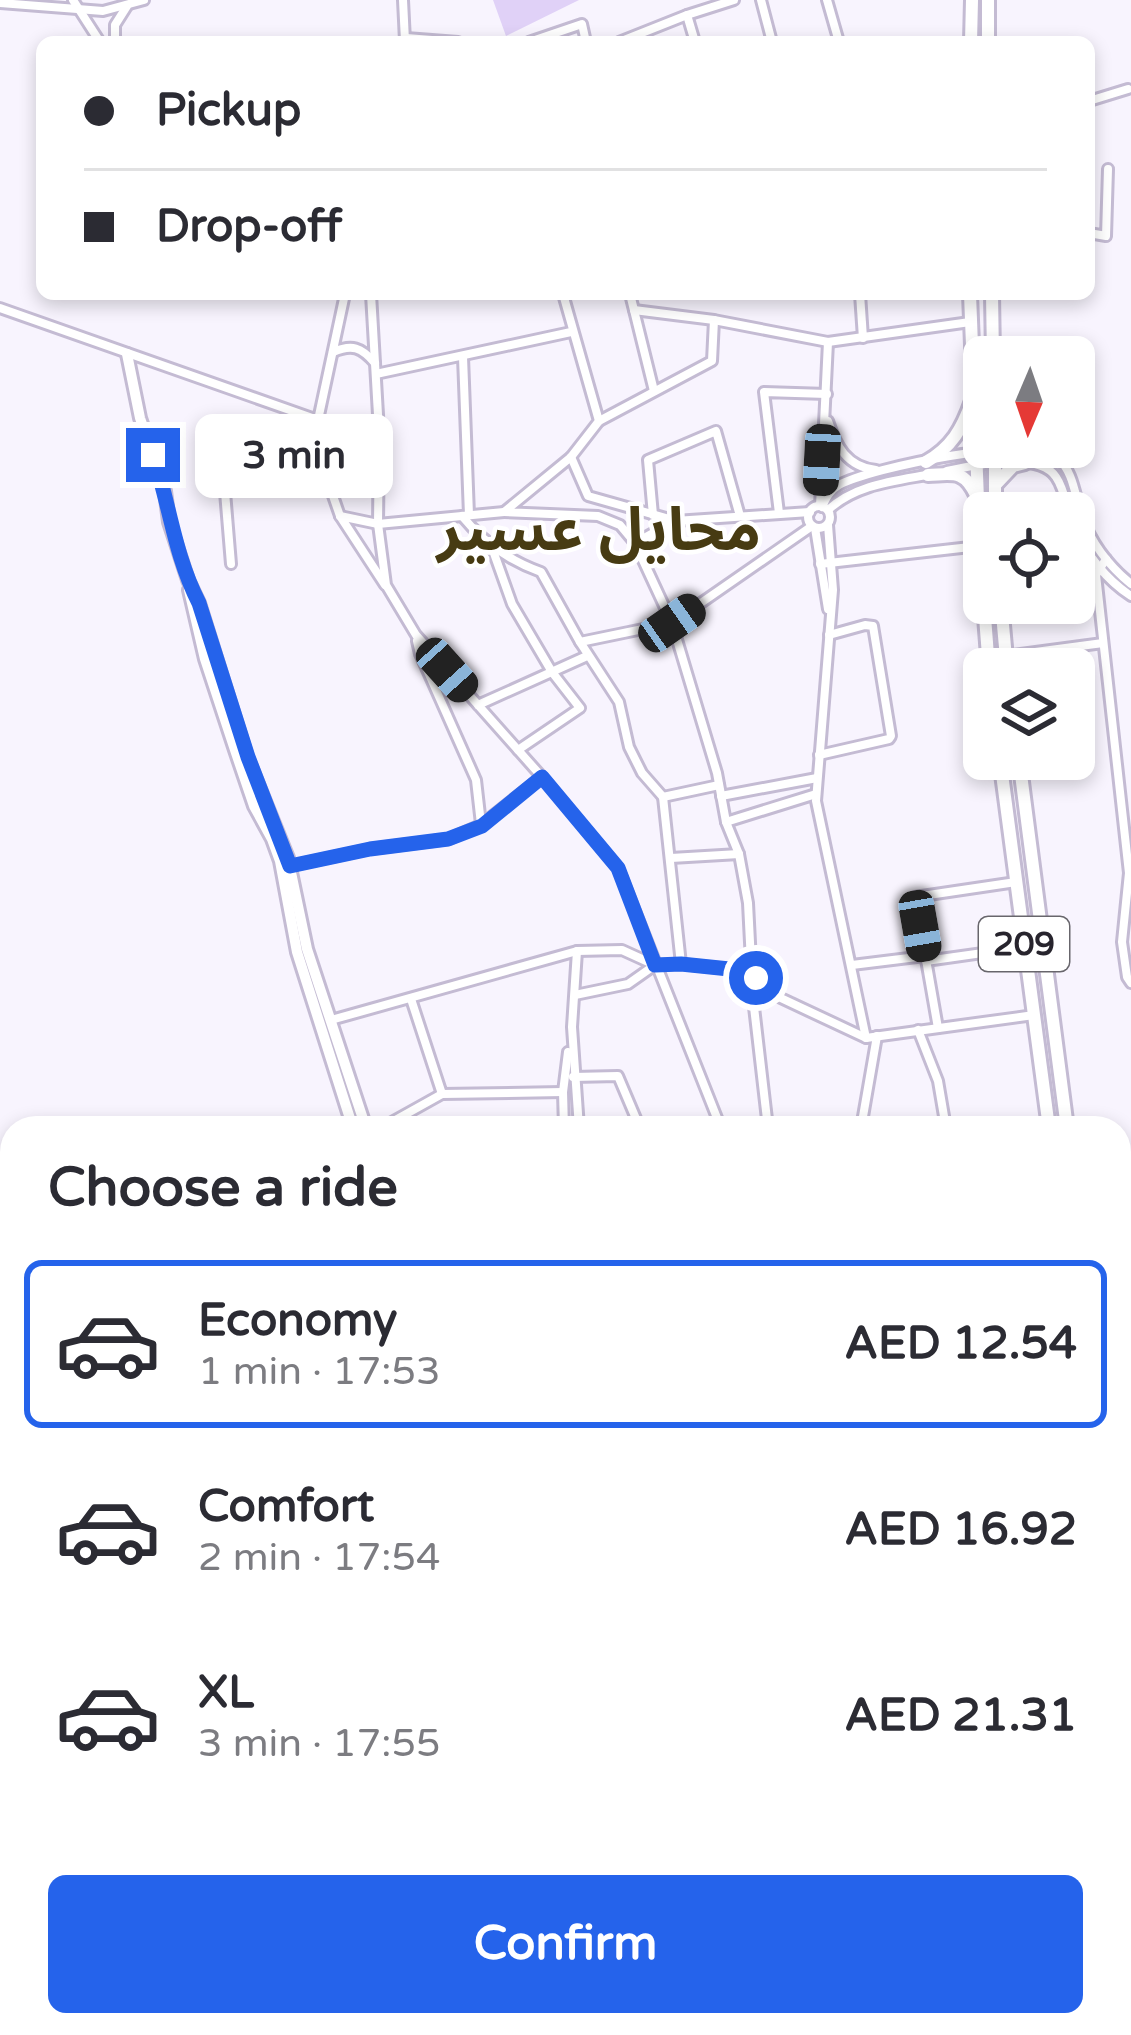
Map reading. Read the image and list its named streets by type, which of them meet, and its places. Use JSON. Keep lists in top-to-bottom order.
{
  "streets": {
    "main road": ["209"]
  },
  "districts": ["محايل عسير"],
  "north": "bottom",
  "page": {
    "banner": ["Pickup", "Drop-off"],
    "bubble": "3 min",
    "heading": "Choose a ride",
    "list": [
      {
        "name": "Economy",
        "note": "1 min · 17:53",
        "value": "AED 12.54"
      },
      {
        "name": "Comfort",
        "note": "2 min · 17:54",
        "value": "AED 16.92"
      },
      {
        "name": "XL",
        "note": "3 min · 17:55",
        "value": "AED 21.31"
      }
    ],
    "buttons": "Confirm"
  }
}
